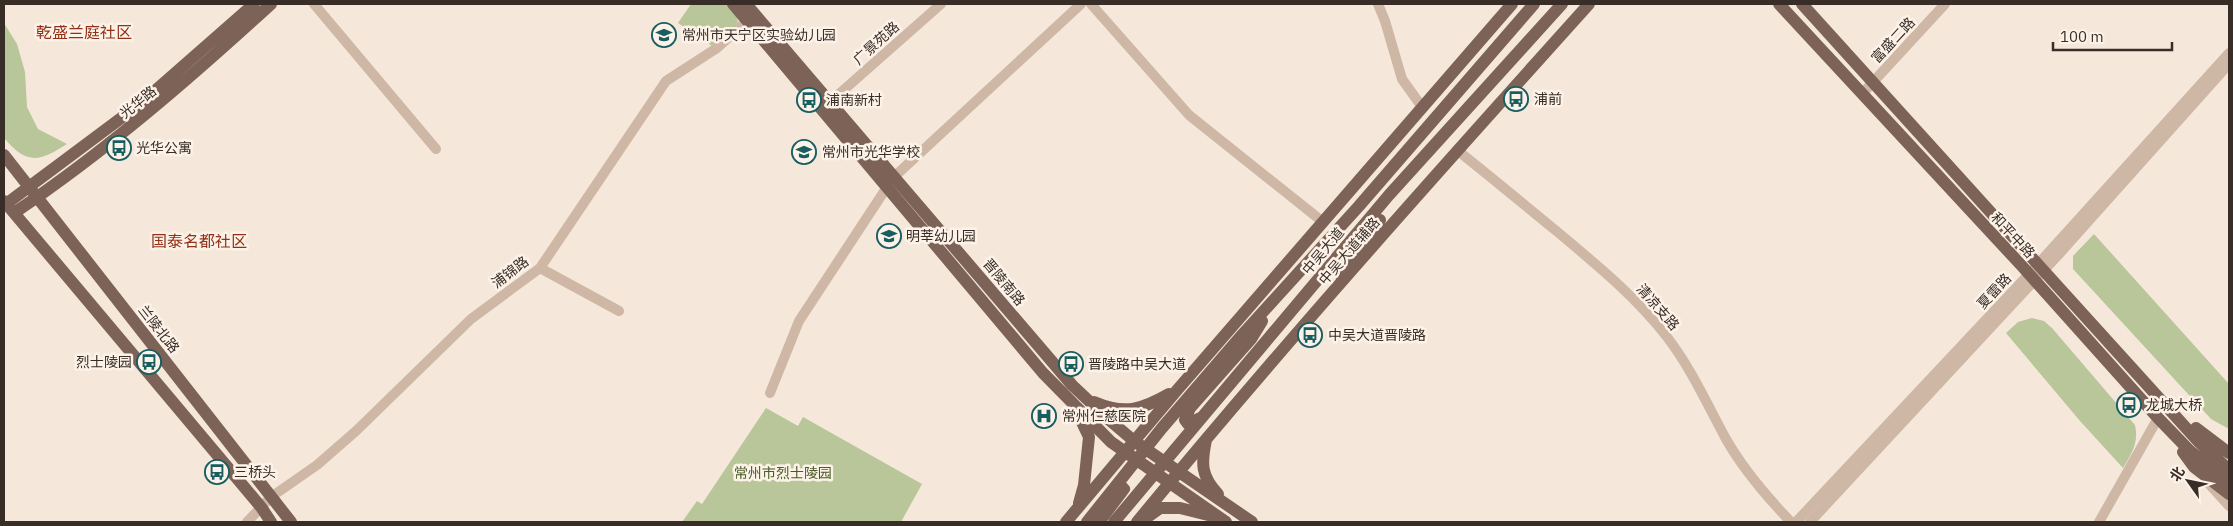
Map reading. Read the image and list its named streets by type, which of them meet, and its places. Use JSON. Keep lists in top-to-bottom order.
{
  "streets": {
    "main road": [
      "光华路",
      "和平中路",
      "中吴大道",
      "中吴大道辅路",
      "晋陵南路",
      "兰陵北路"
    ],
    "street": [
      "富盛二路",
      "广景苑路",
      "浦锦路",
      "夏雷路",
      "清凉支路"
    ]
  },
  "crossings": [
    ["富盛二路", "和平中路"],
    ["广景苑路", "晋陵南路"],
    ["光华路", "兰陵北路"],
    ["和平中路", "夏雷路"],
    ["中吴大道", "晋陵南路"],
    ["中吴大道辅路", "晋陵南路"],
    ["中吴大道辅路", "清凉支路"],
    ["浦锦路", "晋陵南路"],
    ["浦锦路", "兰陵北路"]
  ],
  "districts": ["乾盛兰庭社区", "国泰名都社区"],
  "parks": ["常州市烈士陵园"],
  "places": {
    "school or university": ["常州市天宁区实验幼儿园", "常州市光华学校", "明莘幼儿园"],
    "bus stop": [
      "浦前",
      "浦南新村",
      "光华公寓",
      "中吴大道晋陵路",
      "烈士陵园",
      "晋陵路中吴大道",
      "龙城大桥",
      "三桥头"
    ],
    "hospital": ["常州仁慈医院"]
  },
  "scale_bar": "100 m",
  "north": "top left"
}
